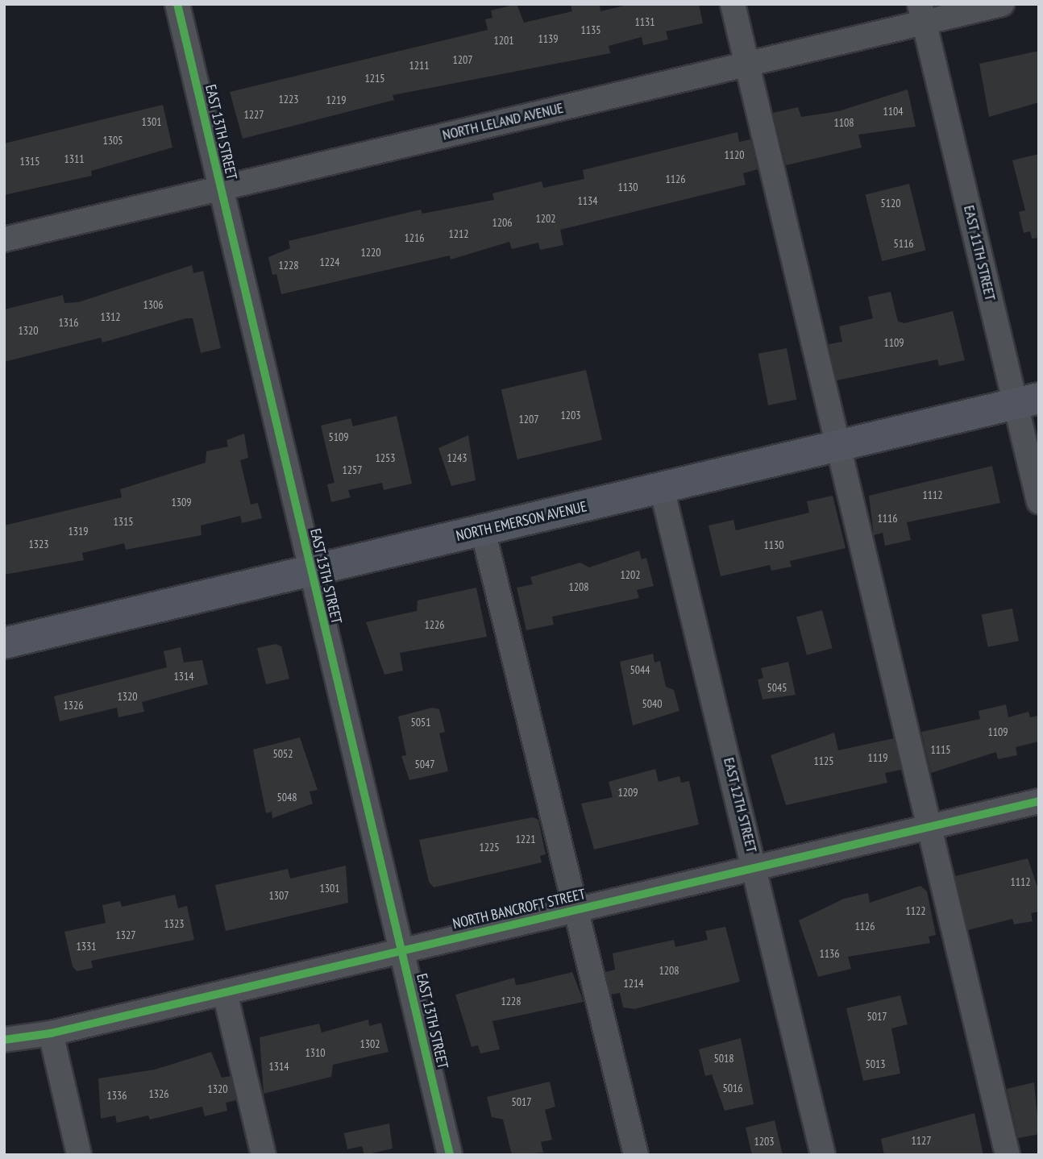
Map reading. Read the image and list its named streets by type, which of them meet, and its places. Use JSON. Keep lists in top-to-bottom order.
{
  "streets": {
    "main road": ["NORTH EMERSON AVENUE"],
    "street": [
      "NORTH LELAND AVENUE",
      "EAST 13TH STREET",
      "EAST 11TH STREET",
      "EAST 12TH STREET",
      "NORTH BANCROFT STREET"
    ]
  },
  "crossings": [
    ["NORTH LELAND AVENUE", "EAST 13TH STREET"],
    ["NORTH LELAND AVENUE", "EAST 11TH STREET"],
    ["EAST 13TH STREET", "NORTH EMERSON AVENUE"],
    ["EAST 13TH STREET", "NORTH BANCROFT STREET"],
    ["EAST 11TH STREET", "NORTH EMERSON AVENUE"],
    ["NORTH EMERSON AVENUE", "EAST 12TH STREET"],
    ["EAST 12TH STREET", "NORTH BANCROFT STREET"]
  ],
  "house_numbers": [
    "1131",
    "1135",
    "1139",
    "1201",
    "1207",
    "1211",
    "1215",
    "1223",
    "1219",
    "1104",
    "1227",
    "1301",
    "1108",
    "1305",
    "1120",
    "1311",
    "1315",
    "1126",
    "1130",
    "1134",
    "5120",
    "1202",
    "1206",
    "1212",
    "1216",
    "5116",
    "1220",
    "1224",
    "1228",
    "1306",
    "1312",
    "1316",
    "1320",
    "1109",
    "1203",
    "1207",
    "5109",
    "1253",
    "1243",
    "1257",
    "1112",
    "1309",
    "1116",
    "1315",
    "1319",
    "1323",
    "1130",
    "1202",
    "1208",
    "1226",
    "5044",
    "1314",
    "5045",
    "1320",
    "5040",
    "1326",
    "5051",
    "1109",
    "1115",
    "5052",
    "1119",
    "1125",
    "5047",
    "1209",
    "5048",
    "1221",
    "1225",
    "1112",
    "1301",
    "1307",
    "1122",
    "1323",
    "1126",
    "1327",
    "1331",
    "1136",
    "1208",
    "1214",
    "1228",
    "5017",
    "1302",
    "1310",
    "5018",
    "5013",
    "1314",
    "5016",
    "1320",
    "1326",
    "1336",
    "5017",
    "1127",
    "1203"
  ]
}
